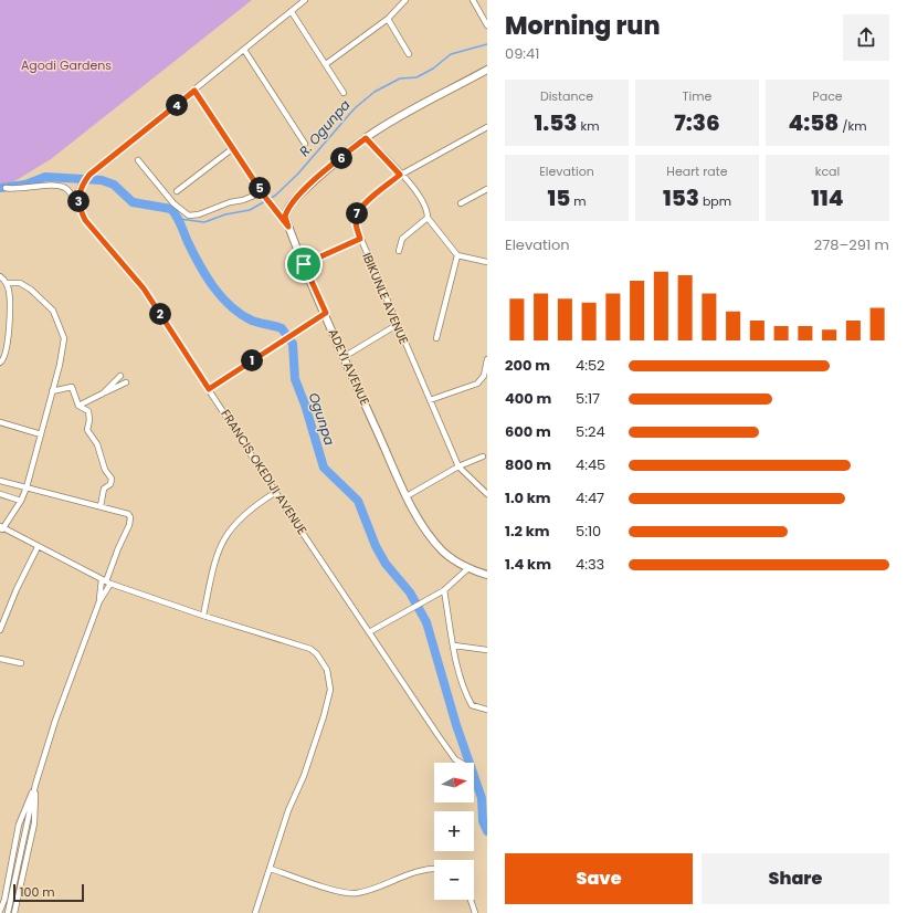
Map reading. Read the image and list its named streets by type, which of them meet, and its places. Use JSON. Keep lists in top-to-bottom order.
{
  "streets": {
    "street": ["IBIKUNLE AVENUE", "ADEYI AVENUE", "FRANCIS OKEDIJI AVENUE"]
  },
  "water": ["R. Ogunpa", "Ogunpa"],
  "parks": ["Agodi Gardens"],
  "scale_bar": "100 m",
  "north": "right",
  "page": {
    "heading": ["Morning run", "09:41"],
    "stats": [
      ["Distance", "1.53 km"],
      ["Time", "7:36"],
      ["Pace", "4:58 /km"],
      ["Elevation", "15 m"],
      ["Heart rate", "153 bpm"],
      ["kcal", "114"]
    ],
    "pins": [
      "4",
      "6",
      "5",
      "3",
      "7",
      "2",
      "1"
    ],
    "chart": ["Elevation", "278–291 m"],
    "list": [
      {
        "name": "200 m",
        "note": "4:52"
      },
      {
        "name": "400 m",
        "note": "5:17"
      },
      {
        "name": "600 m",
        "note": "5:24"
      },
      {
        "name": "800 m",
        "note": "4:45"
      },
      {
        "name": "1.0 km",
        "note": "4:47"
      },
      {
        "name": "1.2 km",
        "note": "5:10"
      },
      {
        "name": "1.4 km",
        "note": "4:33"
      }
    ],
    "map_buttons": ["+", "−"],
    "buttons": ["Save", "Share"],
    "scale": "100 m"
  }
}
